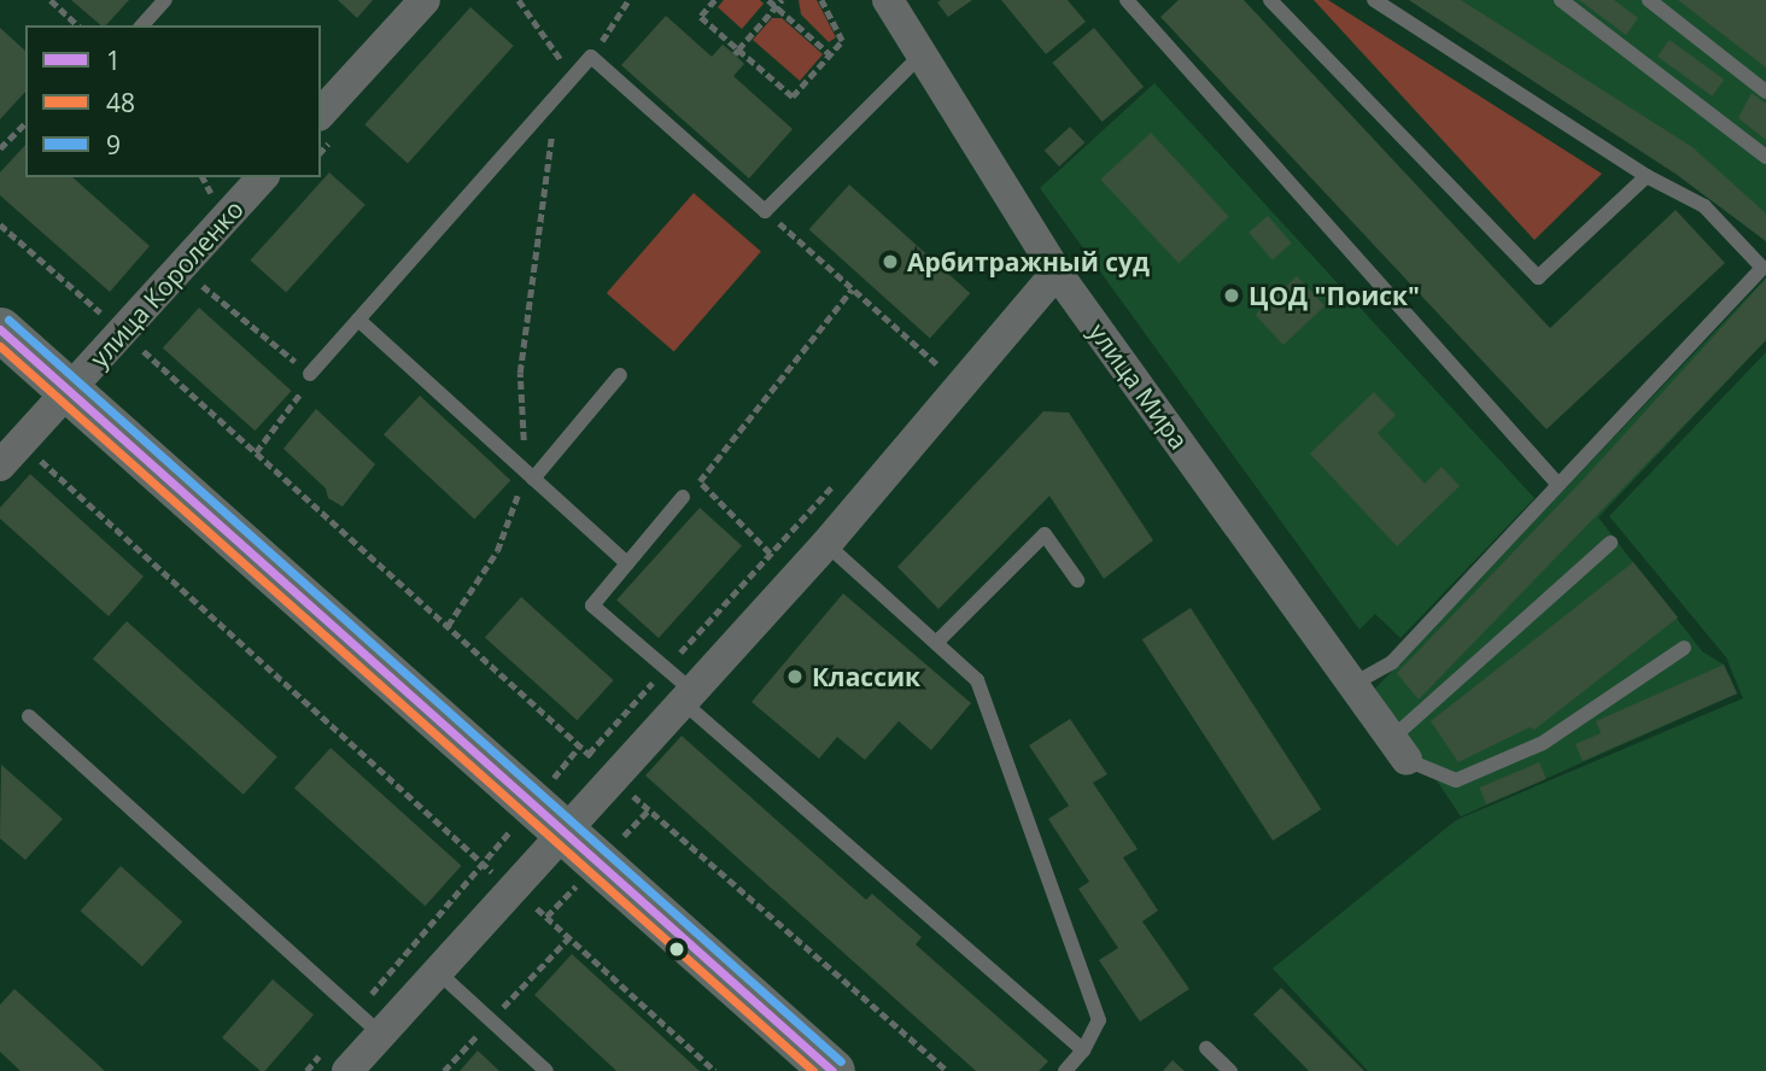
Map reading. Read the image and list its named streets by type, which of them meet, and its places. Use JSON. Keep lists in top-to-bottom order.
{
  "streets": {
    "street": ["улица Короленко", "улица Мира"]
  },
  "places": ["Арбитражный суд", "ЦОД \"Поиск\"", "Классик"],
  "lines": ["transit line 9", "transit line 1", "transit line 48"],
  "legend": ["1", "48", "9"]
}
